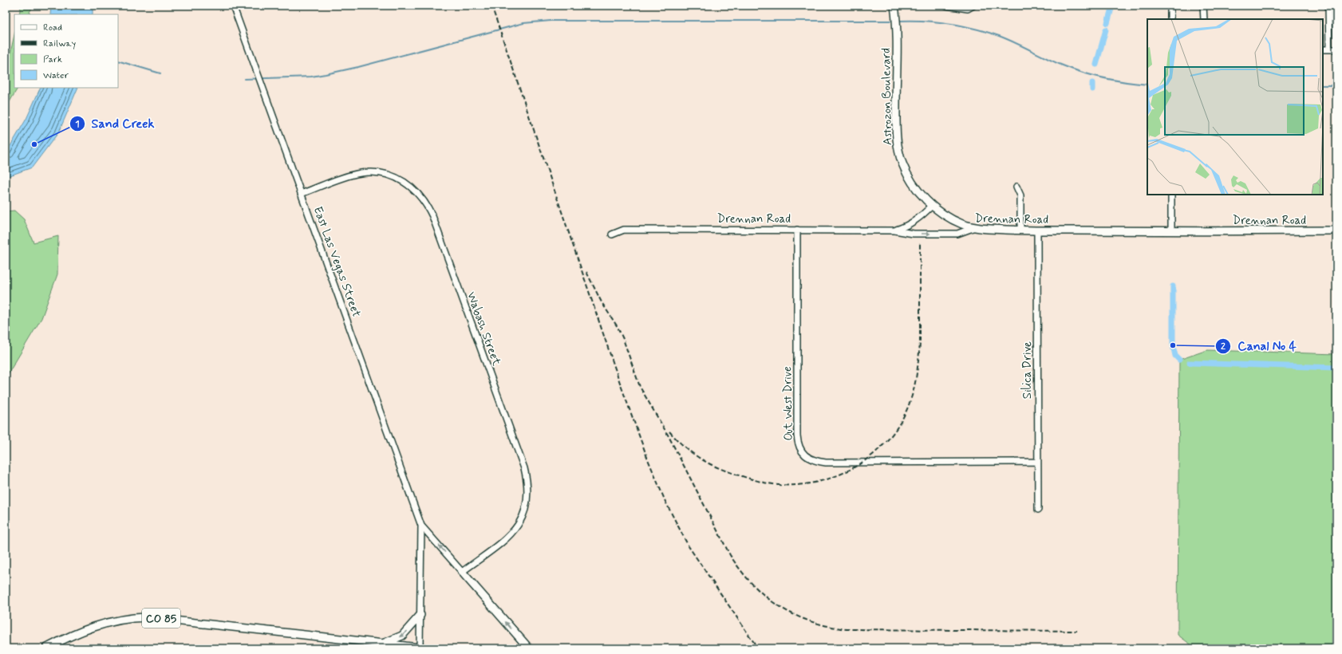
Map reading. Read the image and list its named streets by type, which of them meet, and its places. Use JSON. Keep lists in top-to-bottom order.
{
  "streets": {
    "main road": ["Astrozon Boulevard", "Drennan Road", "CO 85"],
    "street": [
      "East Las Vegas Street",
      "Wabash Street",
      "Silica Drive",
      "Out West Drive"
    ]
  },
  "crossings": [
    ["Astrozon Boulevard", "Drennan Road"],
    ["Drennan Road", "Silica Drive"],
    ["Drennan Road", "Out West Drive"],
    ["East Las Vegas Street", "Wabash Street"],
    ["East Las Vegas Street", "CO 85"],
    ["Silica Drive", "Out West Drive"]
  ],
  "places": ["Sand Creek", "Canal No 4"],
  "legend": [
    "Road",
    "Railway",
    "Park",
    "Water"
  ]
}
